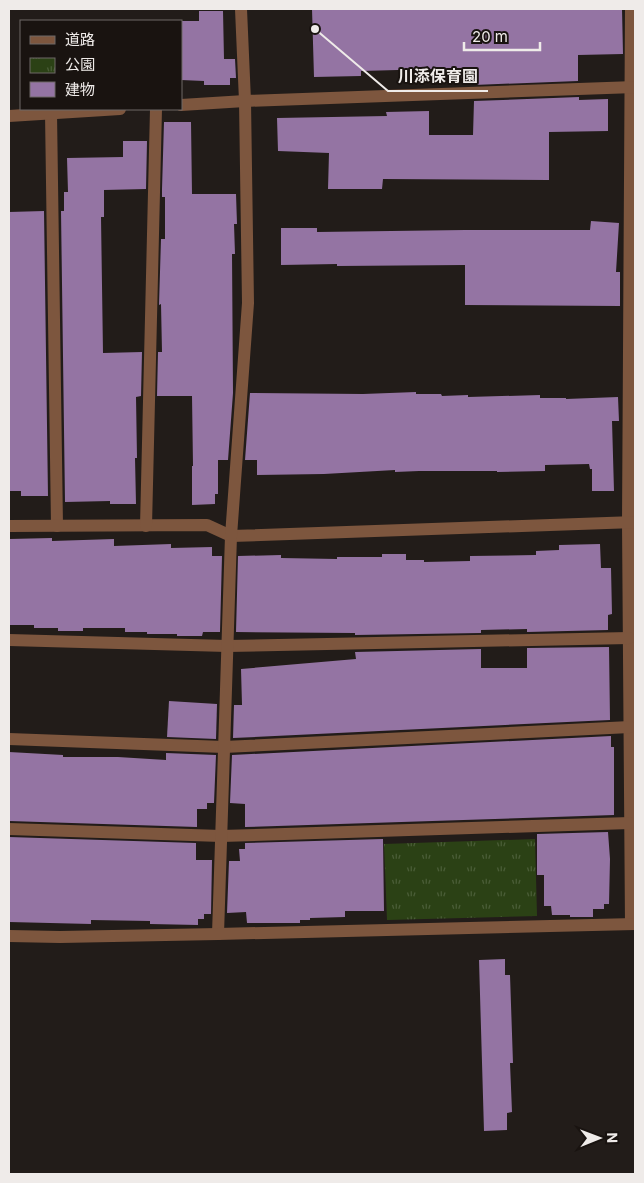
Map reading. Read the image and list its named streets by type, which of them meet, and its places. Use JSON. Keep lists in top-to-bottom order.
{
  "places": ["川添保育園"],
  "legend": ["道路", "公園", "建物"],
  "scale_bar": "20 m",
  "north": "right"
}
